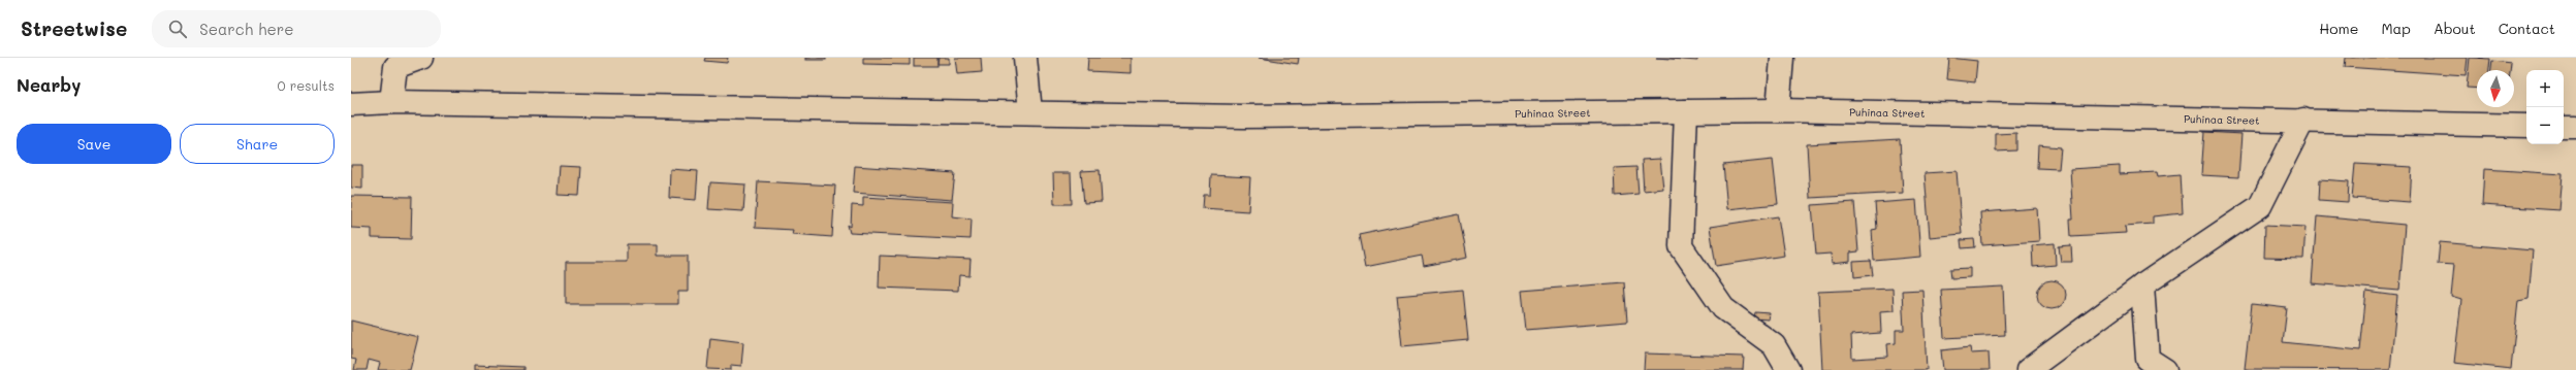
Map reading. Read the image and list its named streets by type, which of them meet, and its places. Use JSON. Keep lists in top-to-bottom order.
{
  "streets": {
    "street": ["Puhinaa Street"]
  },
  "north": "bottom",
  "page": {
    "header": "Streetwise",
    "search": "Search here",
    "nav": [
      "Home",
      "Map",
      "About",
      "Contact"
    ],
    "heading": ["Nearby", "0 results"],
    "map_buttons": ["+", "−"],
    "buttons": ["Save", "Share"]
  }
}
